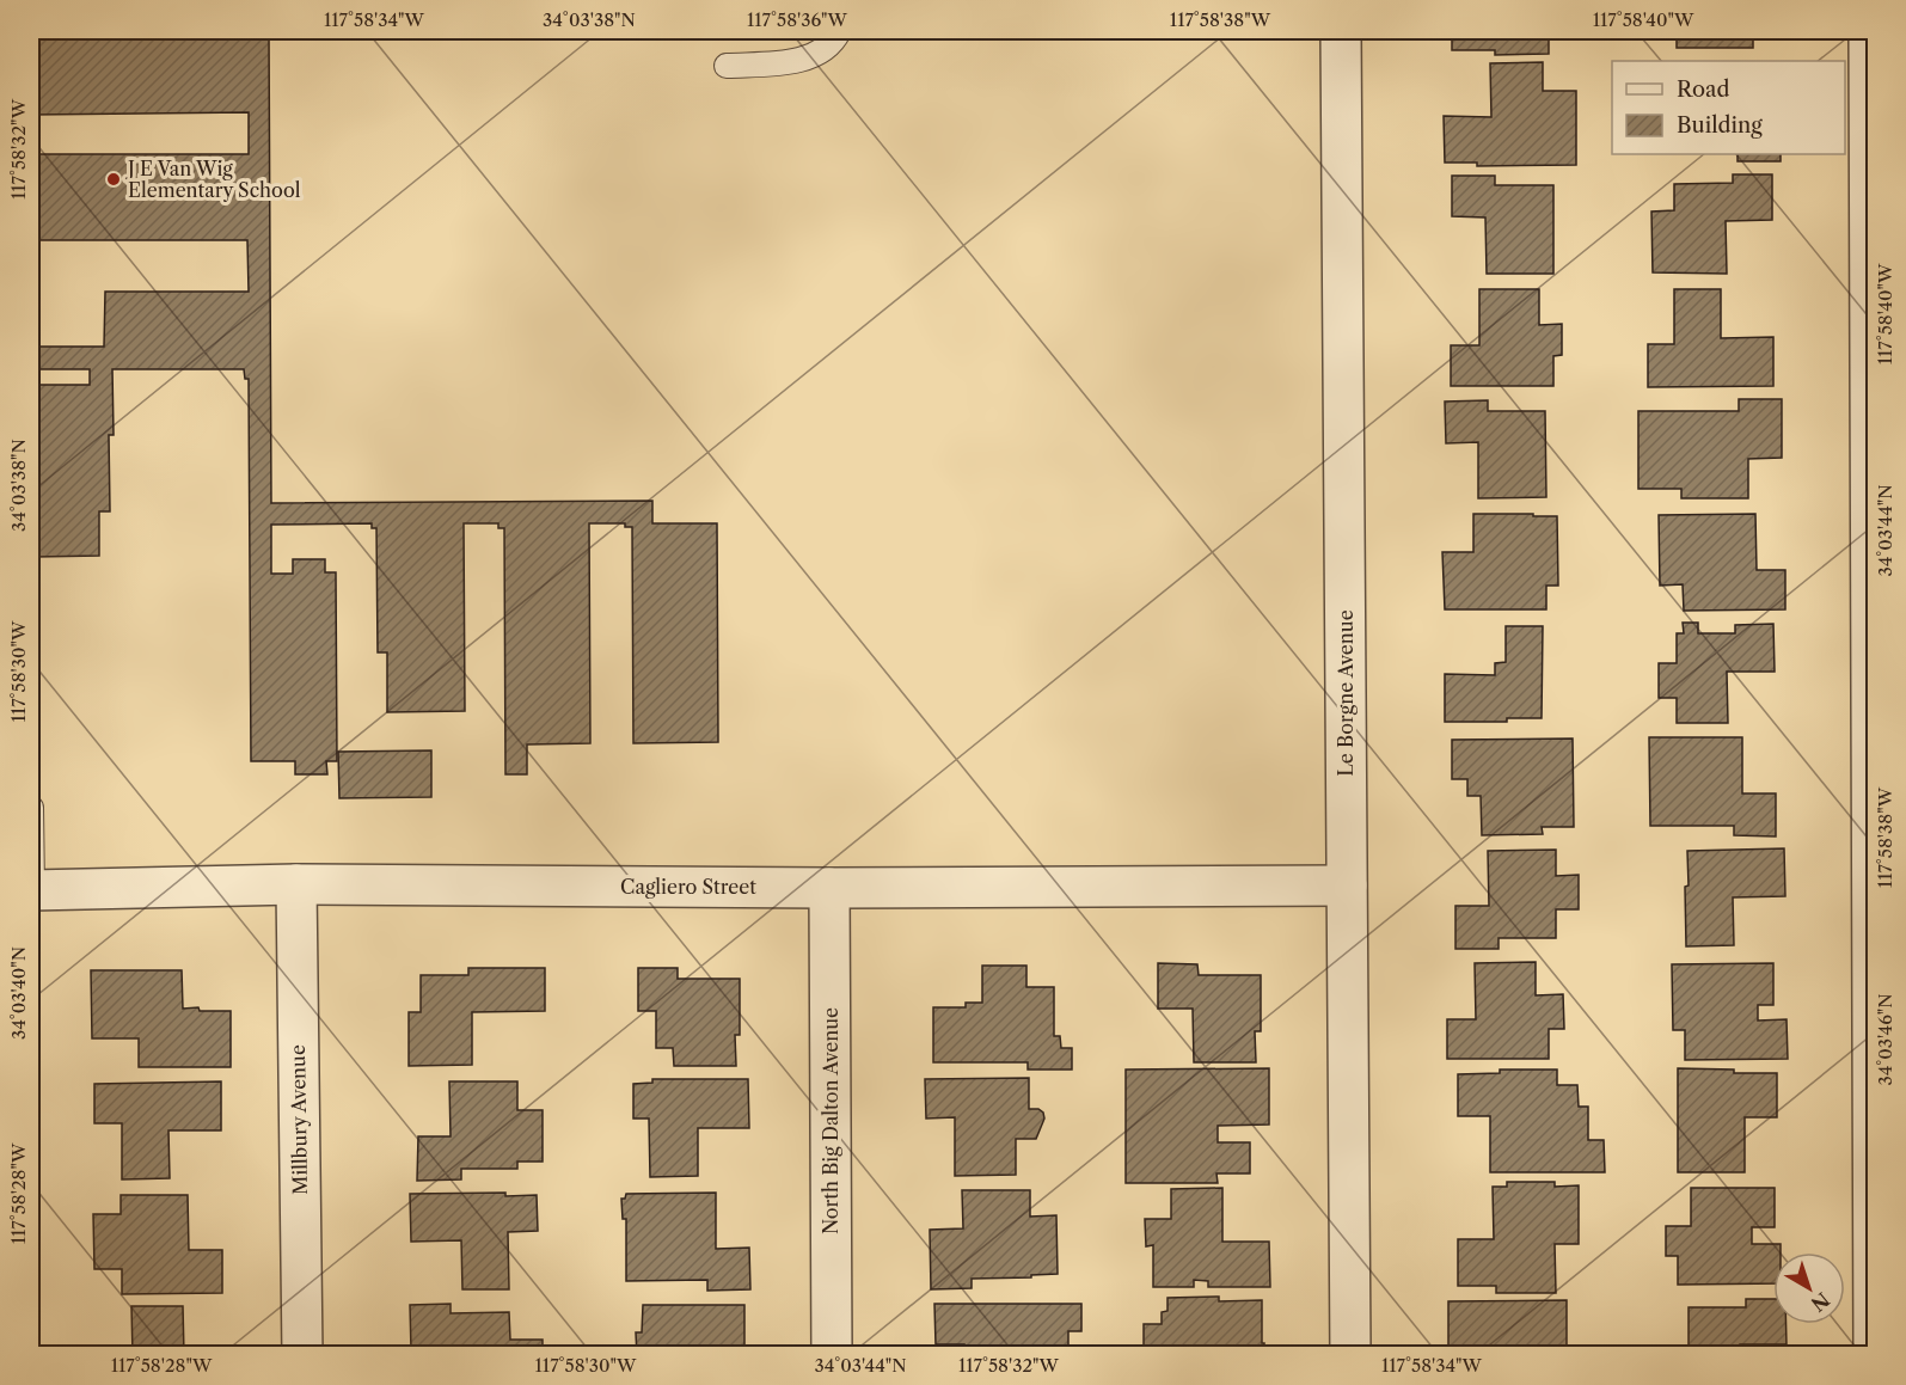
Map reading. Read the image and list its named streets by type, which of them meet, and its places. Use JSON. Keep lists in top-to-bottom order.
{
  "streets": {
    "street": [
      "Le Borgne Avenue",
      "Cagliero Street",
      "Millbury Avenue",
      "North Big Dalton Avenue"
    ]
  },
  "crossings": [
    ["Le Borgne Avenue", "Cagliero Street"],
    ["Cagliero Street", "Millbury Avenue"],
    ["Cagliero Street", "North Big Dalton Avenue"]
  ],
  "places": ["J E Van Wig Elementary School"],
  "legend": ["Road", "Building"],
  "north": "bottom right",
  "coordinates": [
    "117°58'34\"W",
    "34°03'38\"N",
    "117°58'36\"W",
    "117°58'38\"W",
    "117°58'40\"W",
    "117°58'32\"W",
    "34°03'44\"N",
    "117°58'30\"W",
    "34°03'40\"N",
    "34°03'46\"N",
    "117°58'28\"W"
  ]
}
